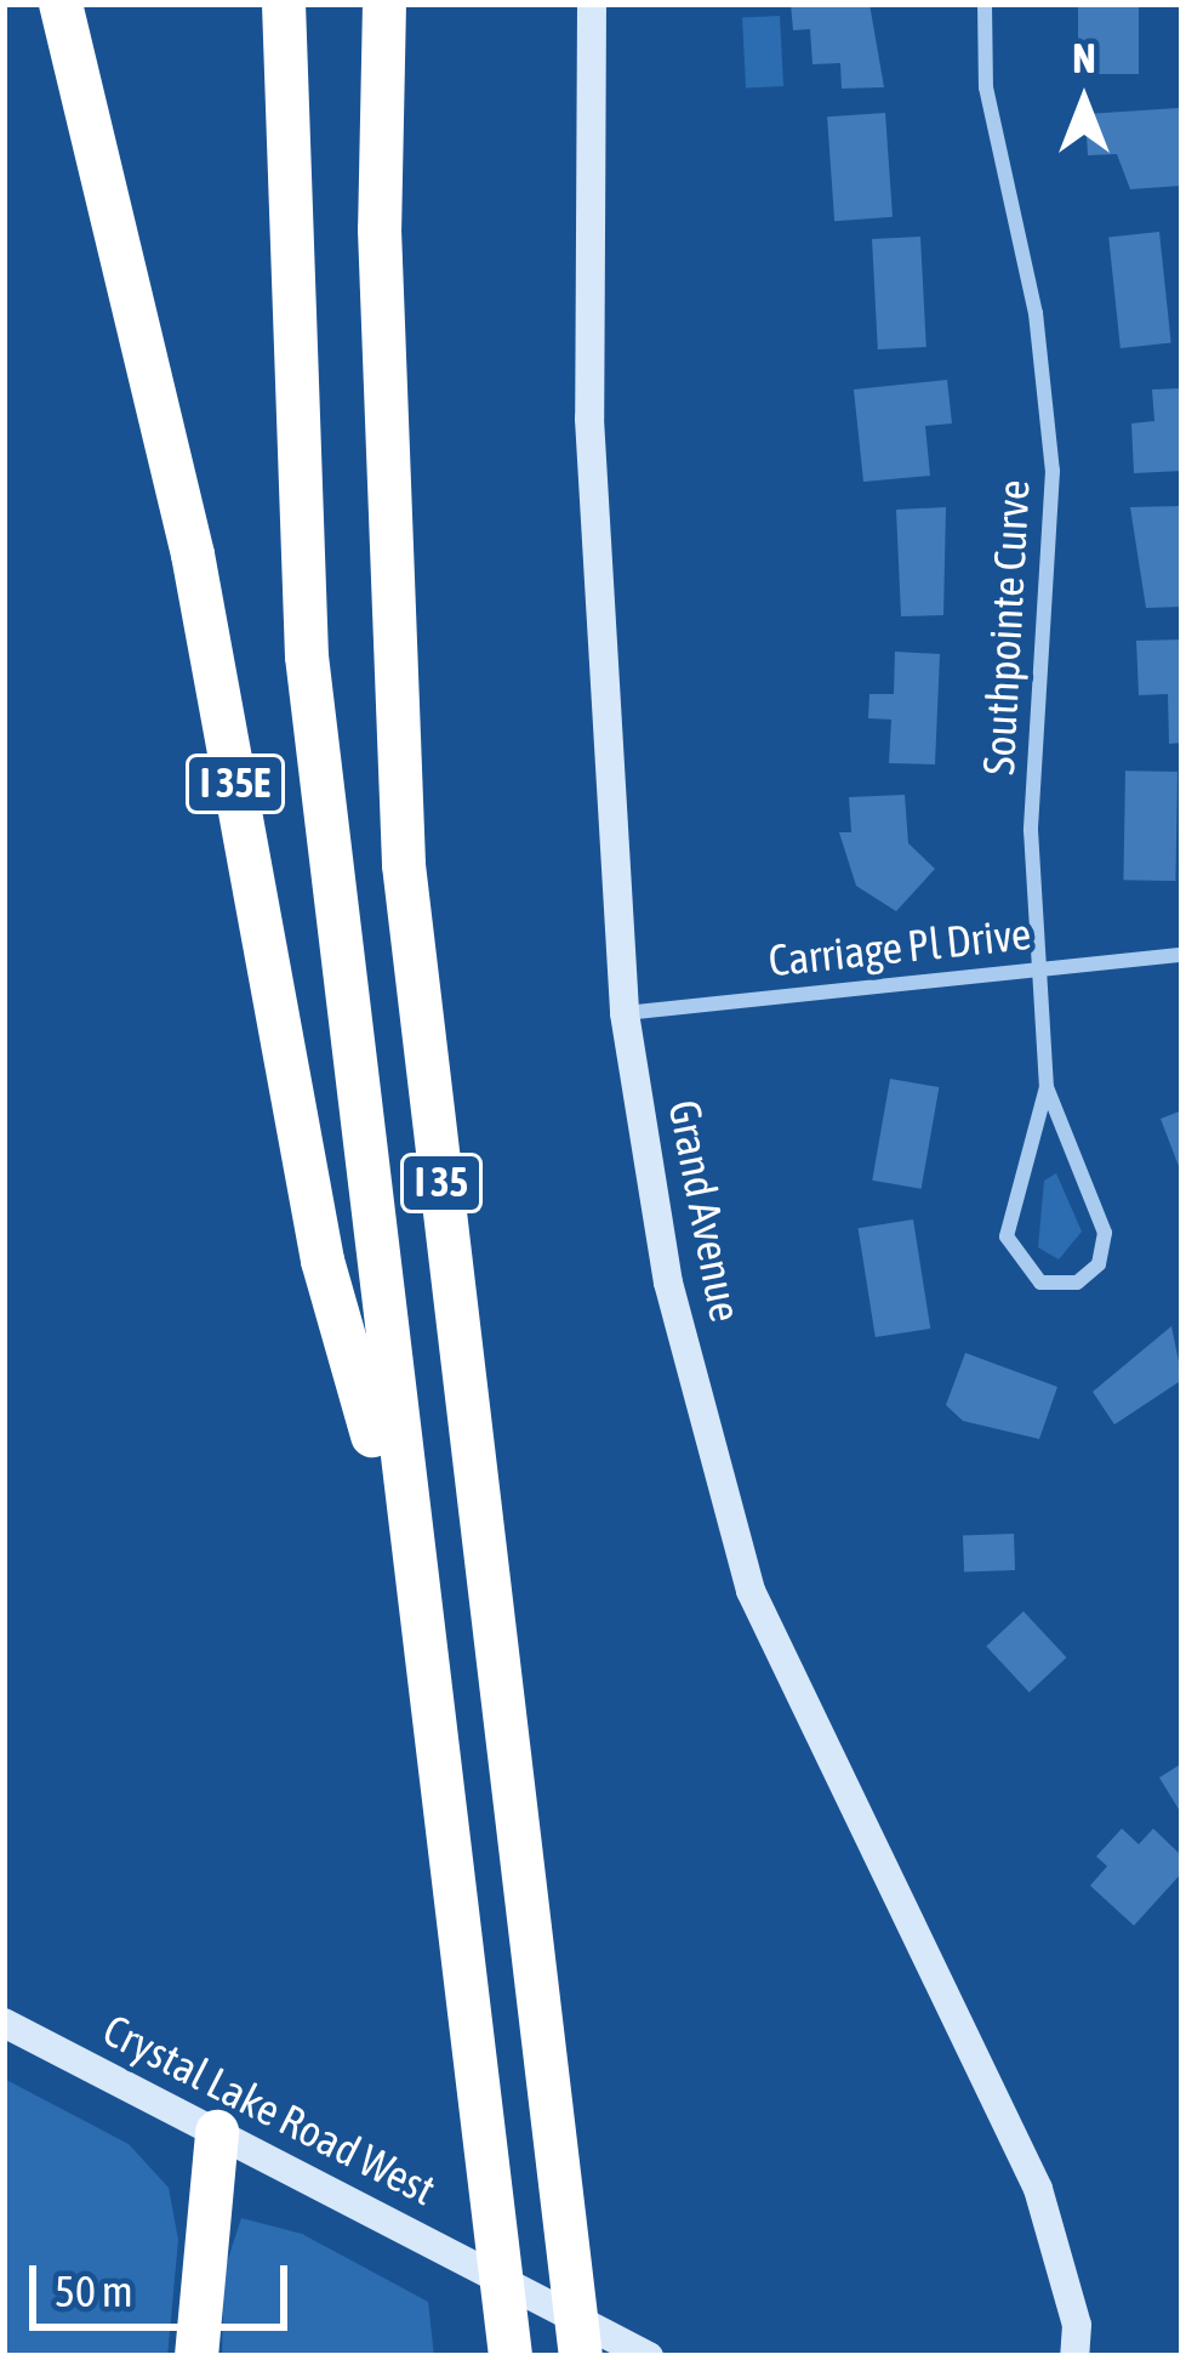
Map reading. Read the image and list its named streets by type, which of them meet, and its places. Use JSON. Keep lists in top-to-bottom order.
{
  "streets": {
    "highway": ["I 35E", "I 35"],
    "street": [
      "Southpointe Curve",
      "Carriage Pl Drive",
      "Grand Avenue",
      "Crystal Lake Road West"
    ]
  },
  "crossings": [
    ["Southpointe Curve", "Carriage Pl Drive"],
    ["Carriage Pl Drive", "Grand Avenue"]
  ],
  "scale_bar": "50 m",
  "north": "top"
}
